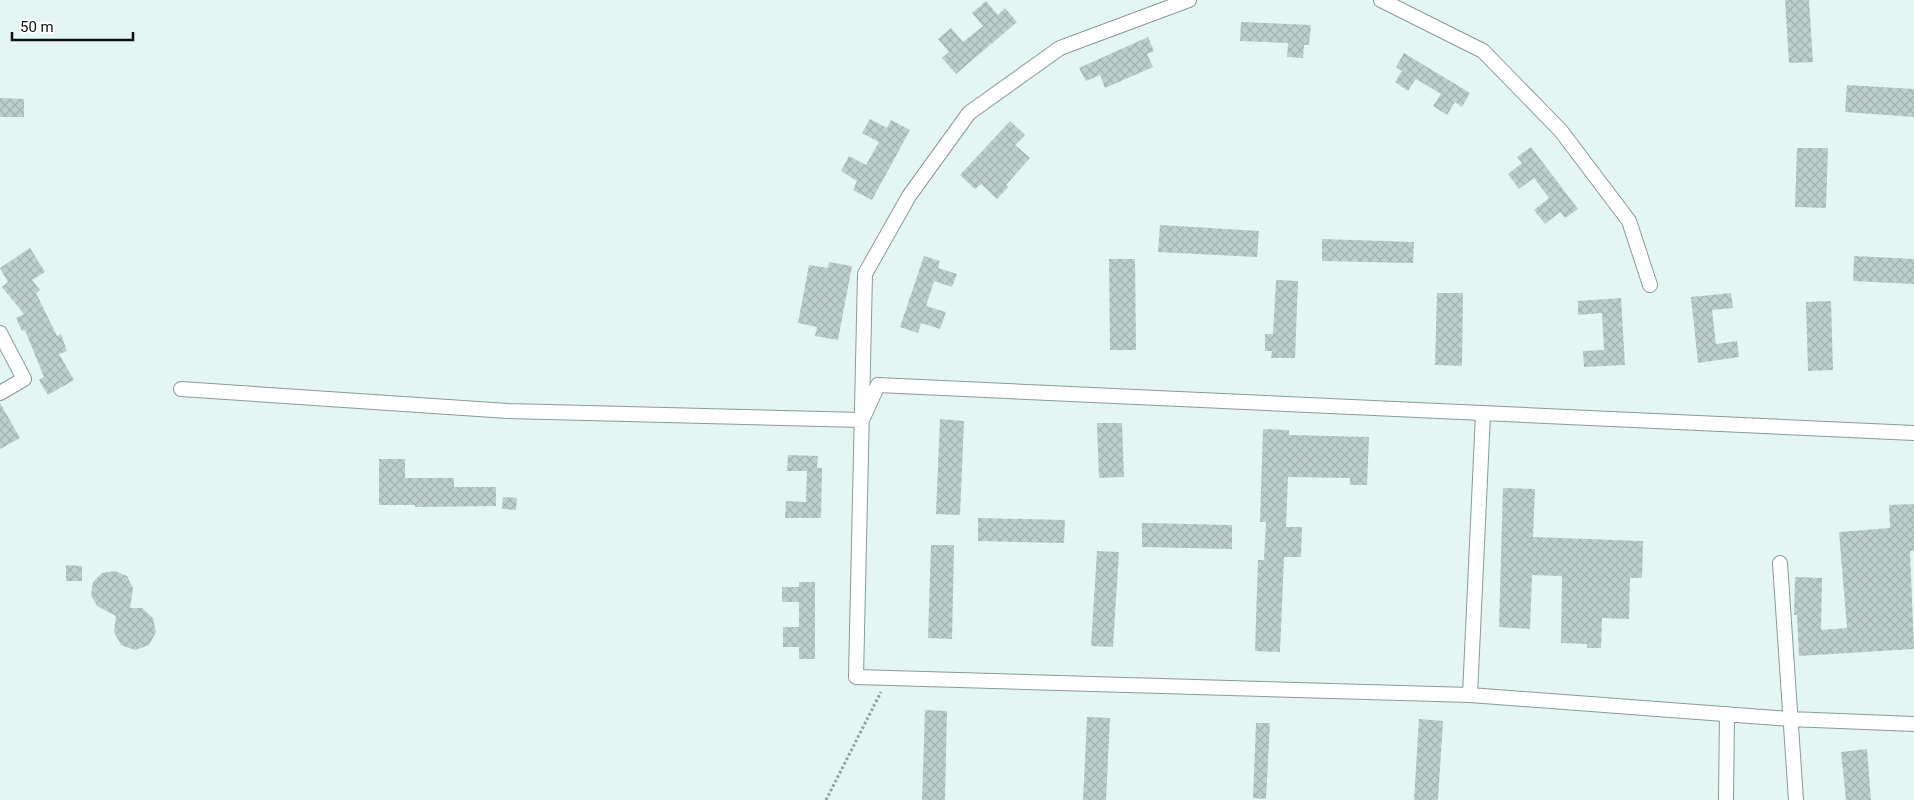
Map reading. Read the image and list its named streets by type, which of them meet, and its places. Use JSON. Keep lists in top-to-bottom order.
{
  "scale_bar": "50 m"
}
